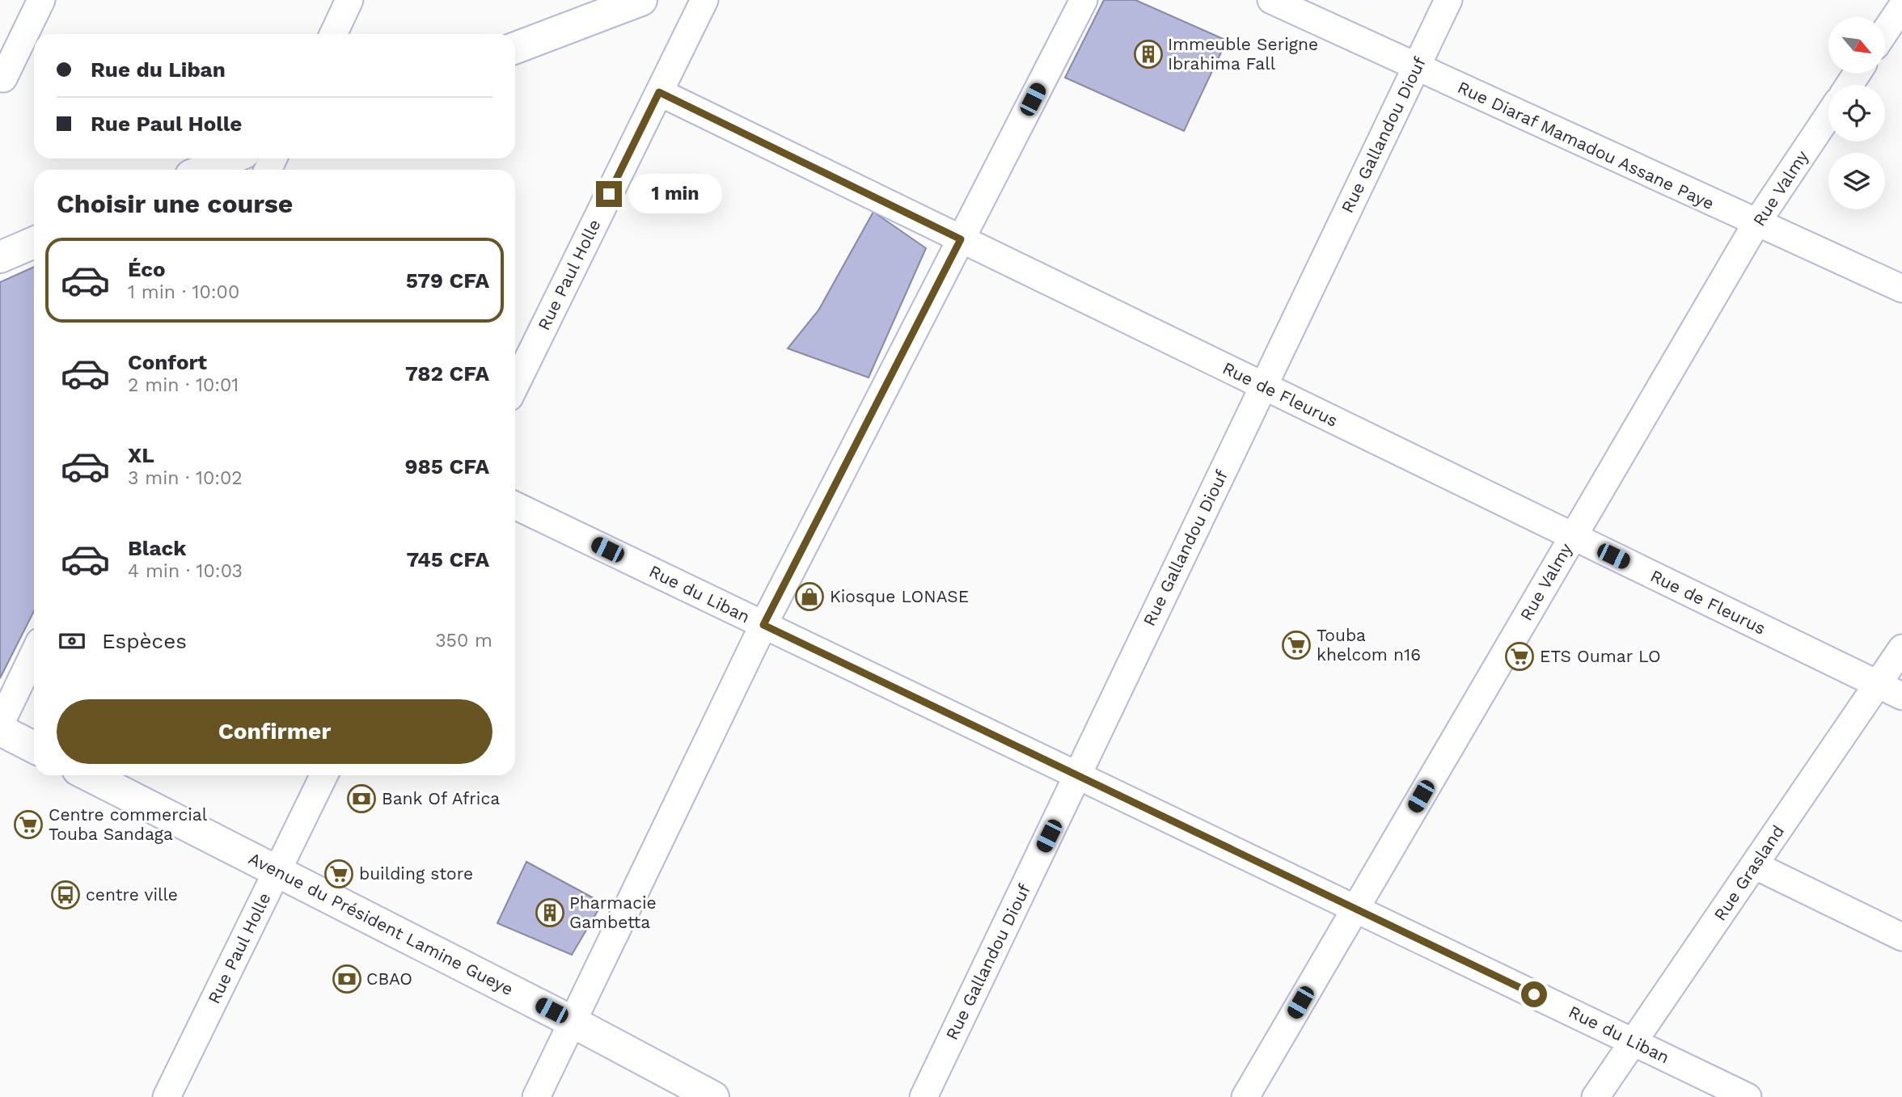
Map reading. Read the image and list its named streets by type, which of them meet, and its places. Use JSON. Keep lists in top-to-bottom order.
{
  "streets": {
    "main road": ["Avenue du Président Lamine Gueye"],
    "street": [
      "Rue Gallandou Diouf",
      "Rue Diaraf Mamadou Assane Paye",
      "Rue Valmy",
      "Rue Paul Holle",
      "Rue de Fleurus",
      "Rue du Liban",
      "Rue Grasland"
    ]
  },
  "crossings": [
    ["Rue Gallandou Diouf", "Rue Diaraf Mamadou Assane Paye"],
    ["Rue Gallandou Diouf", "Rue de Fleurus"],
    ["Rue Gallandou Diouf", "Rue du Liban"],
    ["Rue Diaraf Mamadou Assane Paye", "Rue Valmy"],
    ["Rue Valmy", "Rue de Fleurus"],
    ["Rue Valmy", "Rue du Liban"],
    ["Rue Paul Holle", "Rue de Fleurus"],
    ["Rue Paul Holle", "Avenue du Président Lamine Gueye"],
    ["Rue de Fleurus", "Rue Grasland"],
    ["Rue du Liban", "Rue Grasland"]
  ],
  "places": {
    "building": ["Immeuble Serigne Ibrahima Fall", "Pharmacie Gambetta"],
    "shop": ["Kiosque LONASE"],
    "supermarket": [
      "Touba khelcom n16",
      "ETS Oumar LO",
      "Centre commercial Touba Sandaga",
      "building store"
    ],
    "bank": ["Bank Of Africa", "CBAO"],
    "bus stop": ["centre ville"]
  },
  "north": "bottom right",
  "page": {
    "banner": ["Rue du Liban", "Rue Paul Holle"],
    "heading": "Choisir une course",
    "bubble": "1 min",
    "list": [
      {
        "name": "Éco",
        "note": "1 min · 10:00",
        "value": "579 CFA"
      },
      {
        "name": "Confort",
        "note": "2 min · 10:01",
        "value": "782 CFA"
      },
      {
        "name": "XL",
        "note": "3 min · 10:02",
        "value": "985 CFA"
      },
      {
        "name": "Black",
        "note": "4 min · 10:03",
        "value": "745 CFA"
      }
    ],
    "pay": ["Espèces", "350 m"],
    "buttons": "Confirmer"
  }
}
